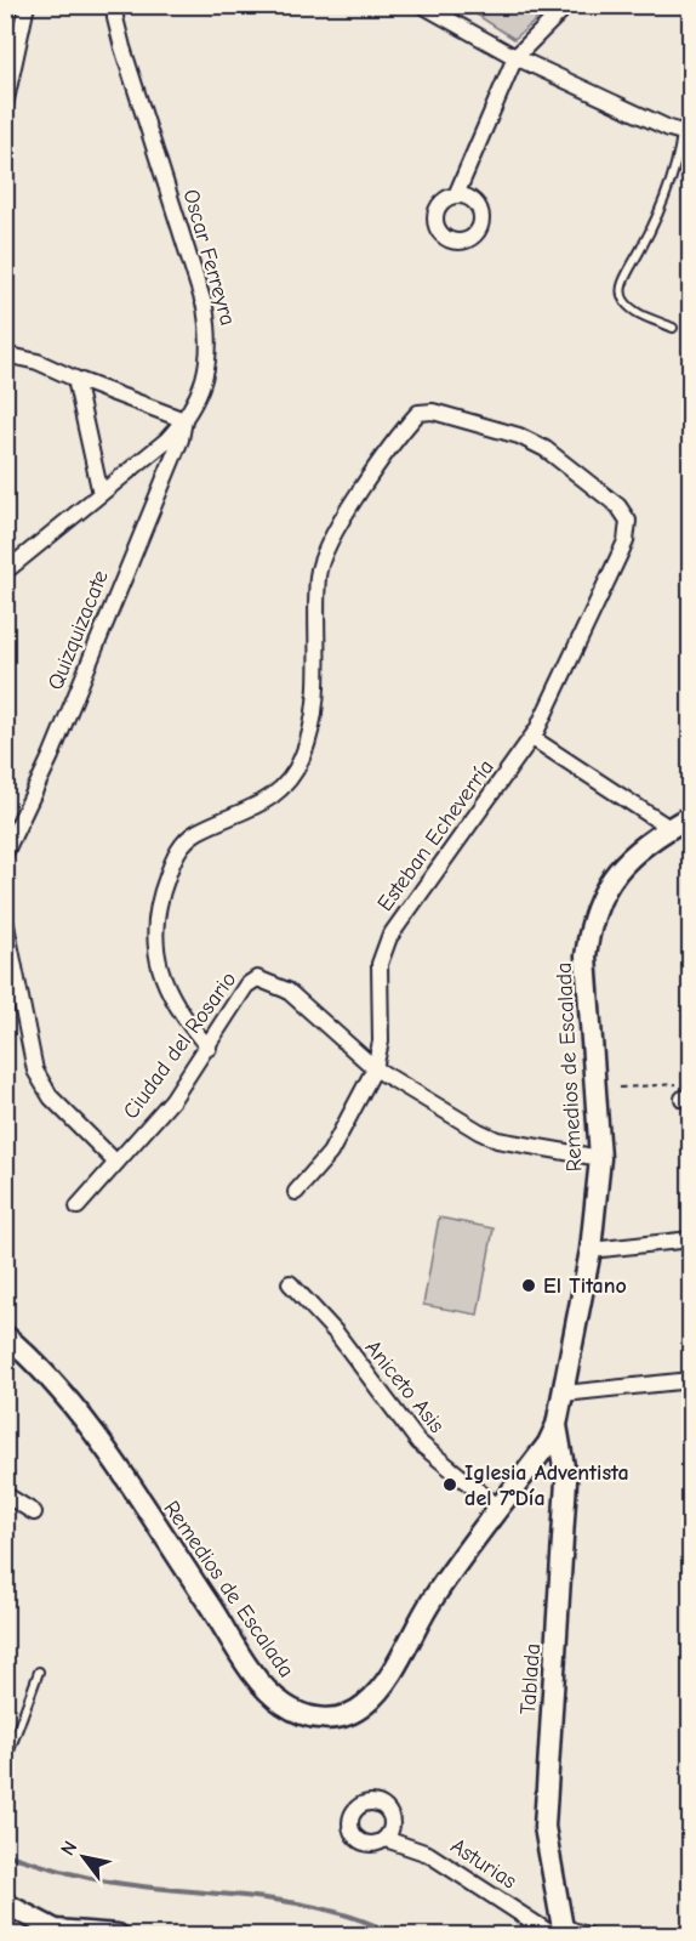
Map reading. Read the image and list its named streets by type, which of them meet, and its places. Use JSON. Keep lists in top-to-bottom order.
{
  "streets": {
    "main road": ["Remedios de Escalada", "Tablada"],
    "street": [
      "Oscar Ferreyra",
      "Quizquizacate",
      "Esteban Echeverría",
      "Ciudad del Rosario",
      "Aniceto Asis",
      "Asturias"
    ]
  },
  "crossings": [
    ["Oscar Ferreyra", "Quizquizacate"],
    ["Esteban Echeverría", "Ciudad del Rosario"],
    ["Ciudad del Rosario", "Remedios de Escalada"],
    ["Remedios de Escalada", "Aniceto Asis"],
    ["Remedios de Escalada", "Tablada"],
    ["Tablada", "Asturias"]
  ],
  "places": ["El Titano", "Iglesia Adventista del 7°Día"],
  "north": "top left"
}
